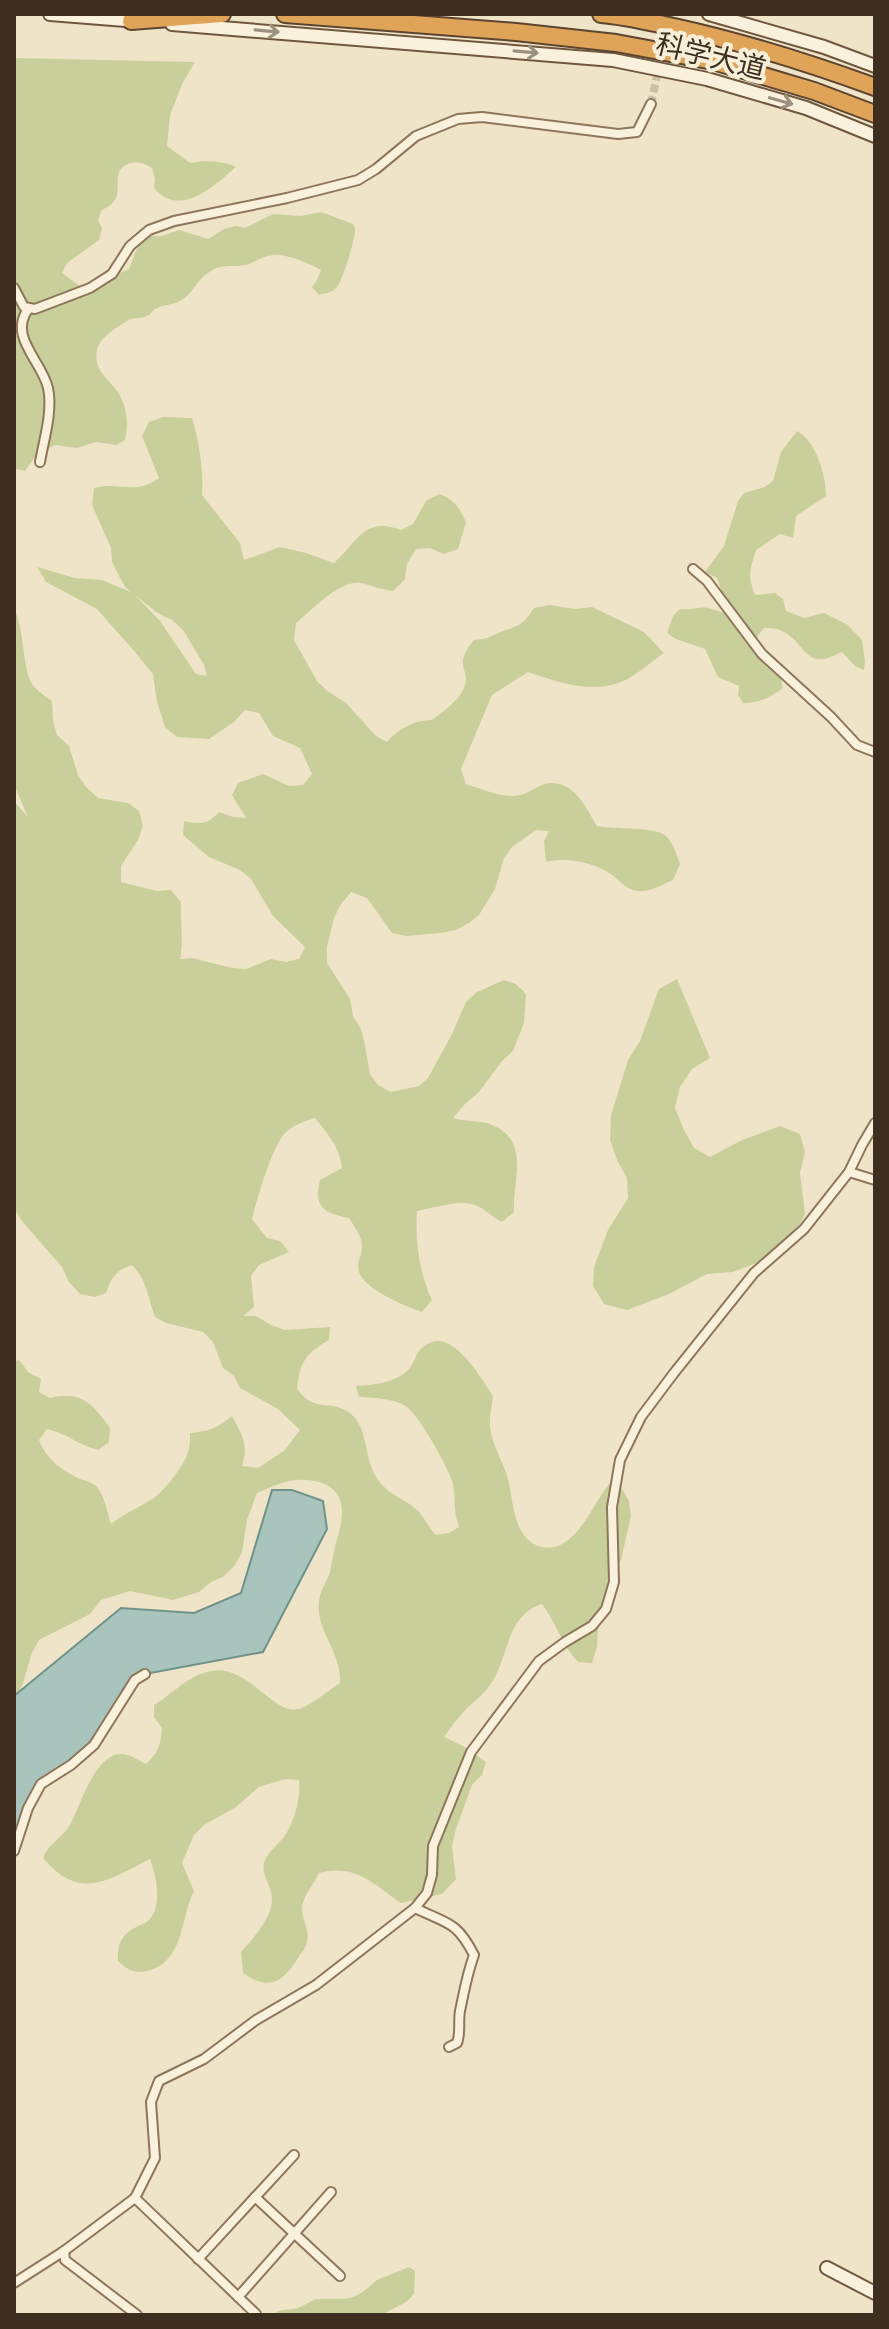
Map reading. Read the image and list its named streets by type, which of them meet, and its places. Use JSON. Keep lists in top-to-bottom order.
{
  "streets": {
    "highway": ["科学大道"]
  },
  "one_way": ["科学大道"]
}
